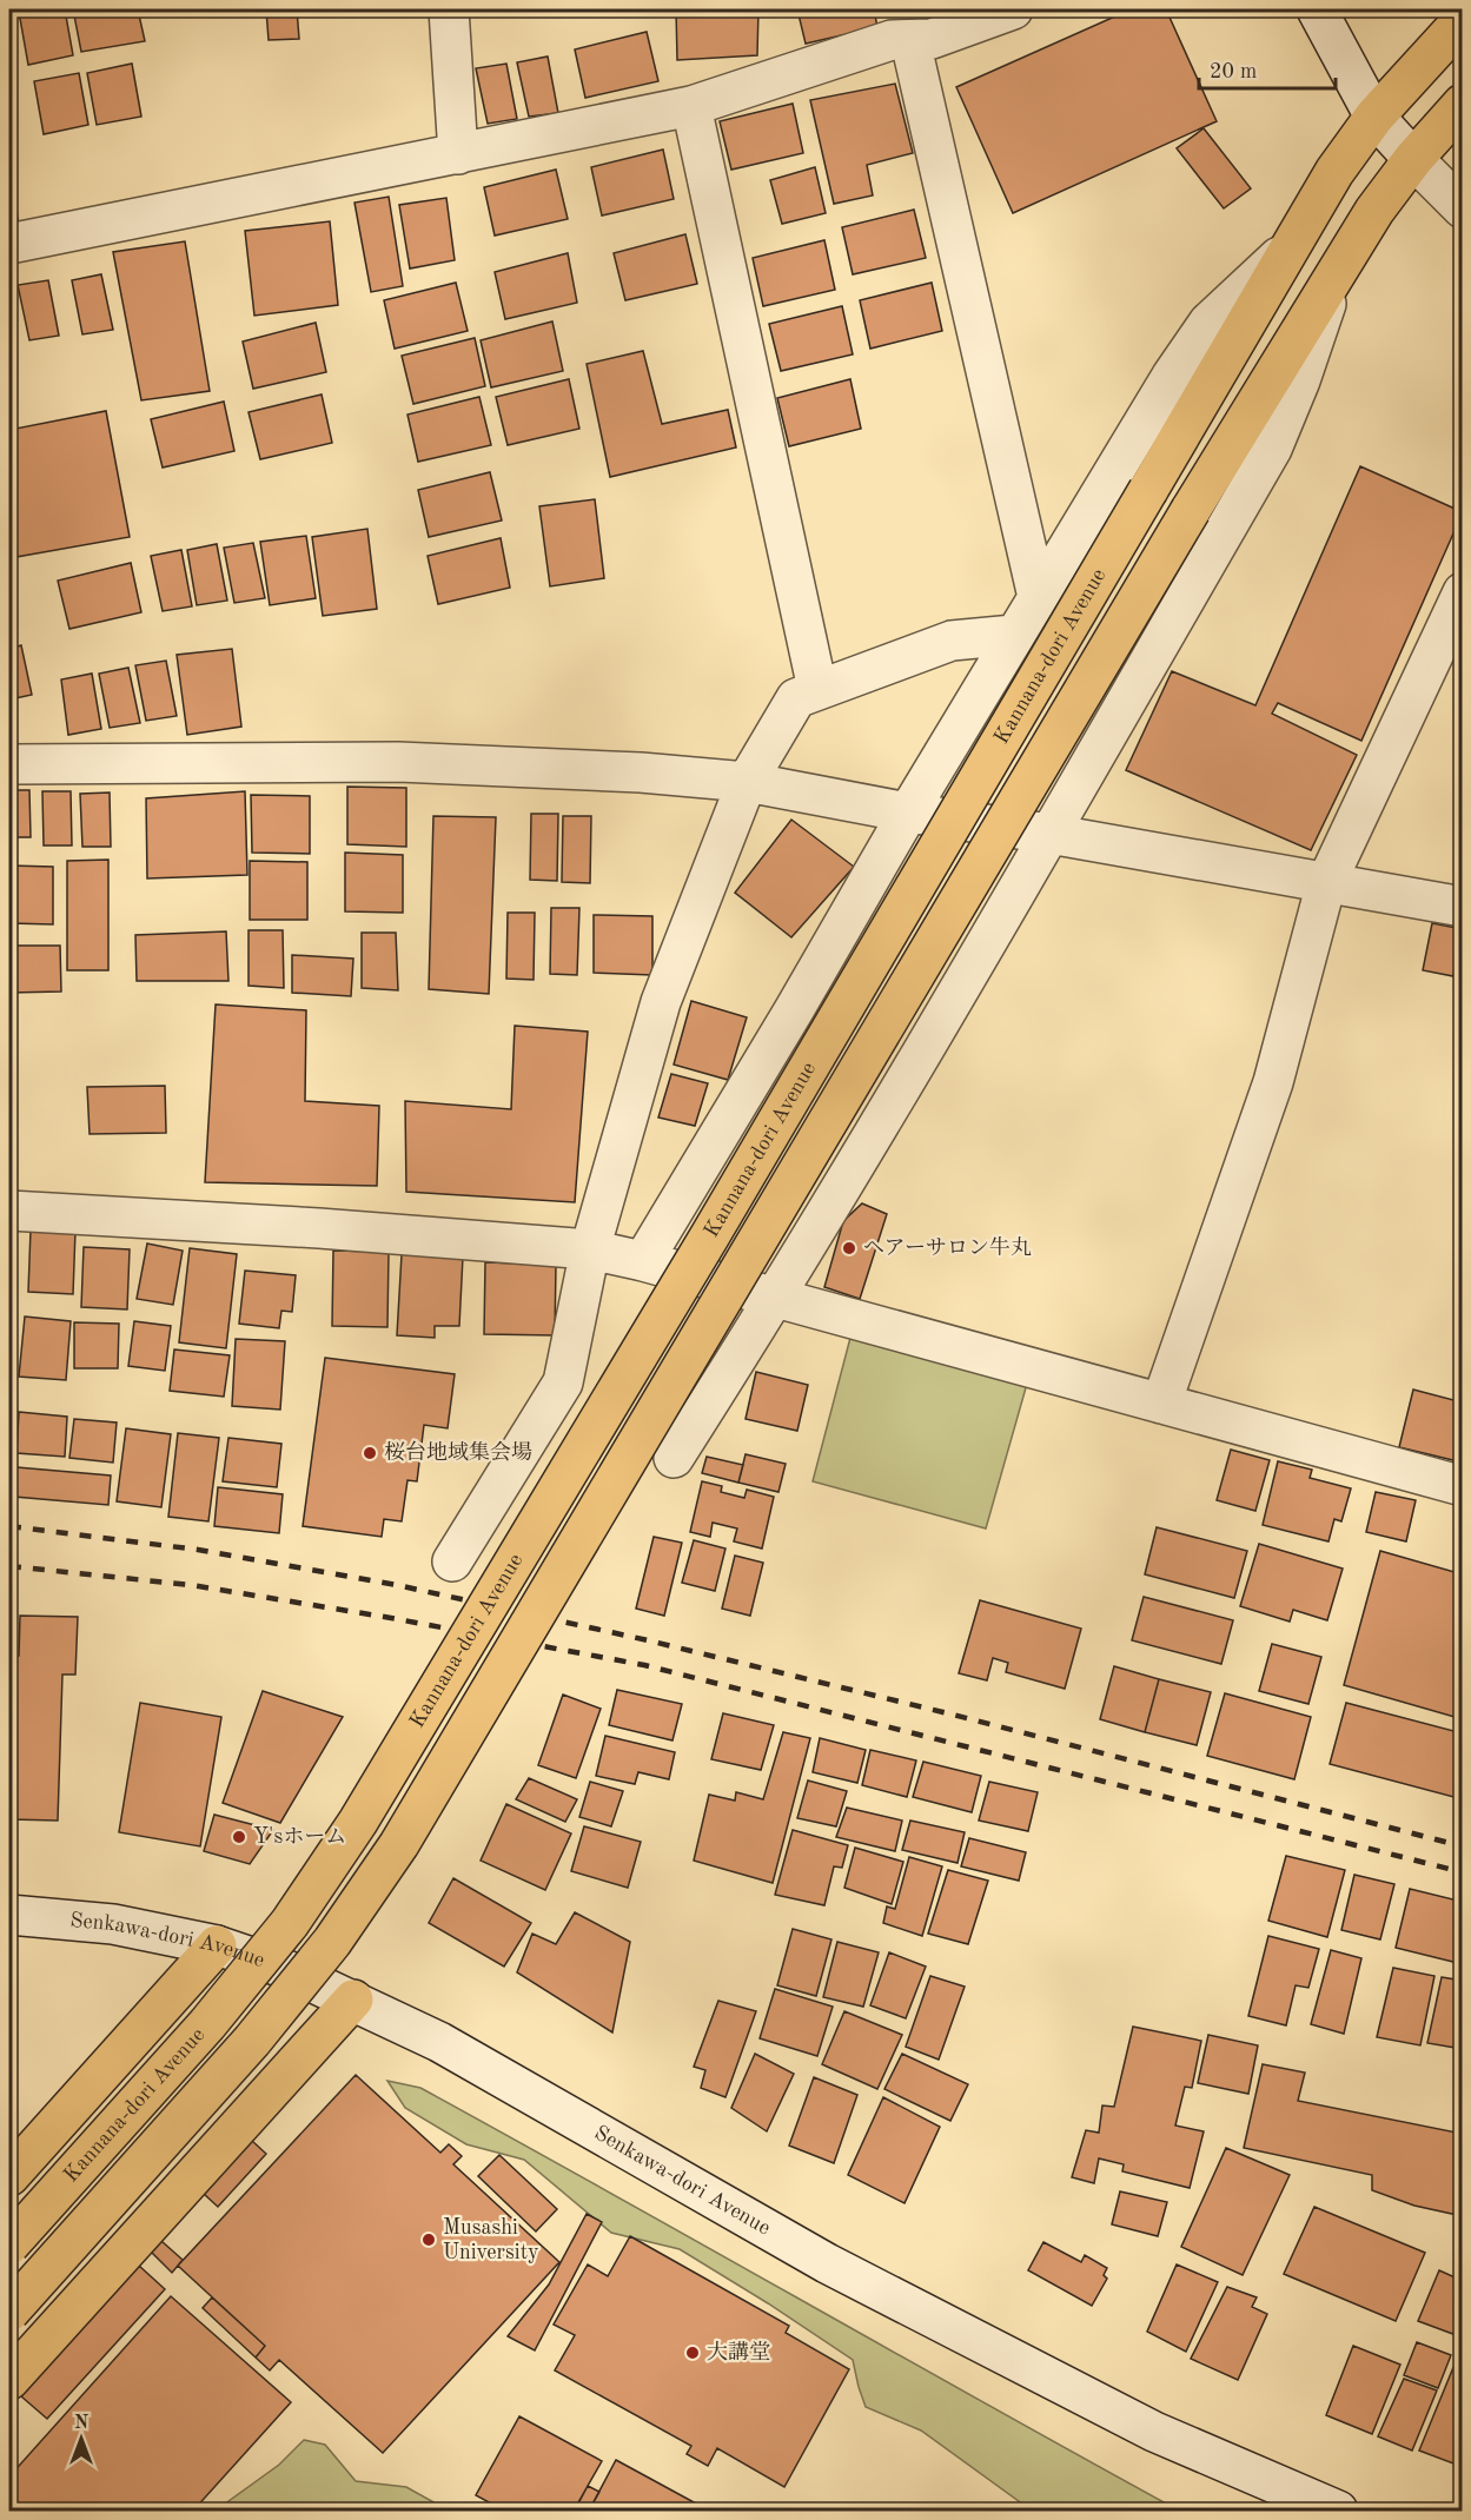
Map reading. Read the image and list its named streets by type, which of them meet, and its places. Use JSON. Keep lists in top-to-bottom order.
{
  "streets": {
    "main road": ["Kannana-dori Avenue"],
    "street": ["Senkawa-dori Avenue"]
  },
  "places": [
    "ヘアーサロン牛丸",
    "桜台地域集会場",
    "Y'sホーム",
    "Musashi University",
    "大講堂"
  ],
  "scale_bar": "20 m",
  "north": "top"
}
